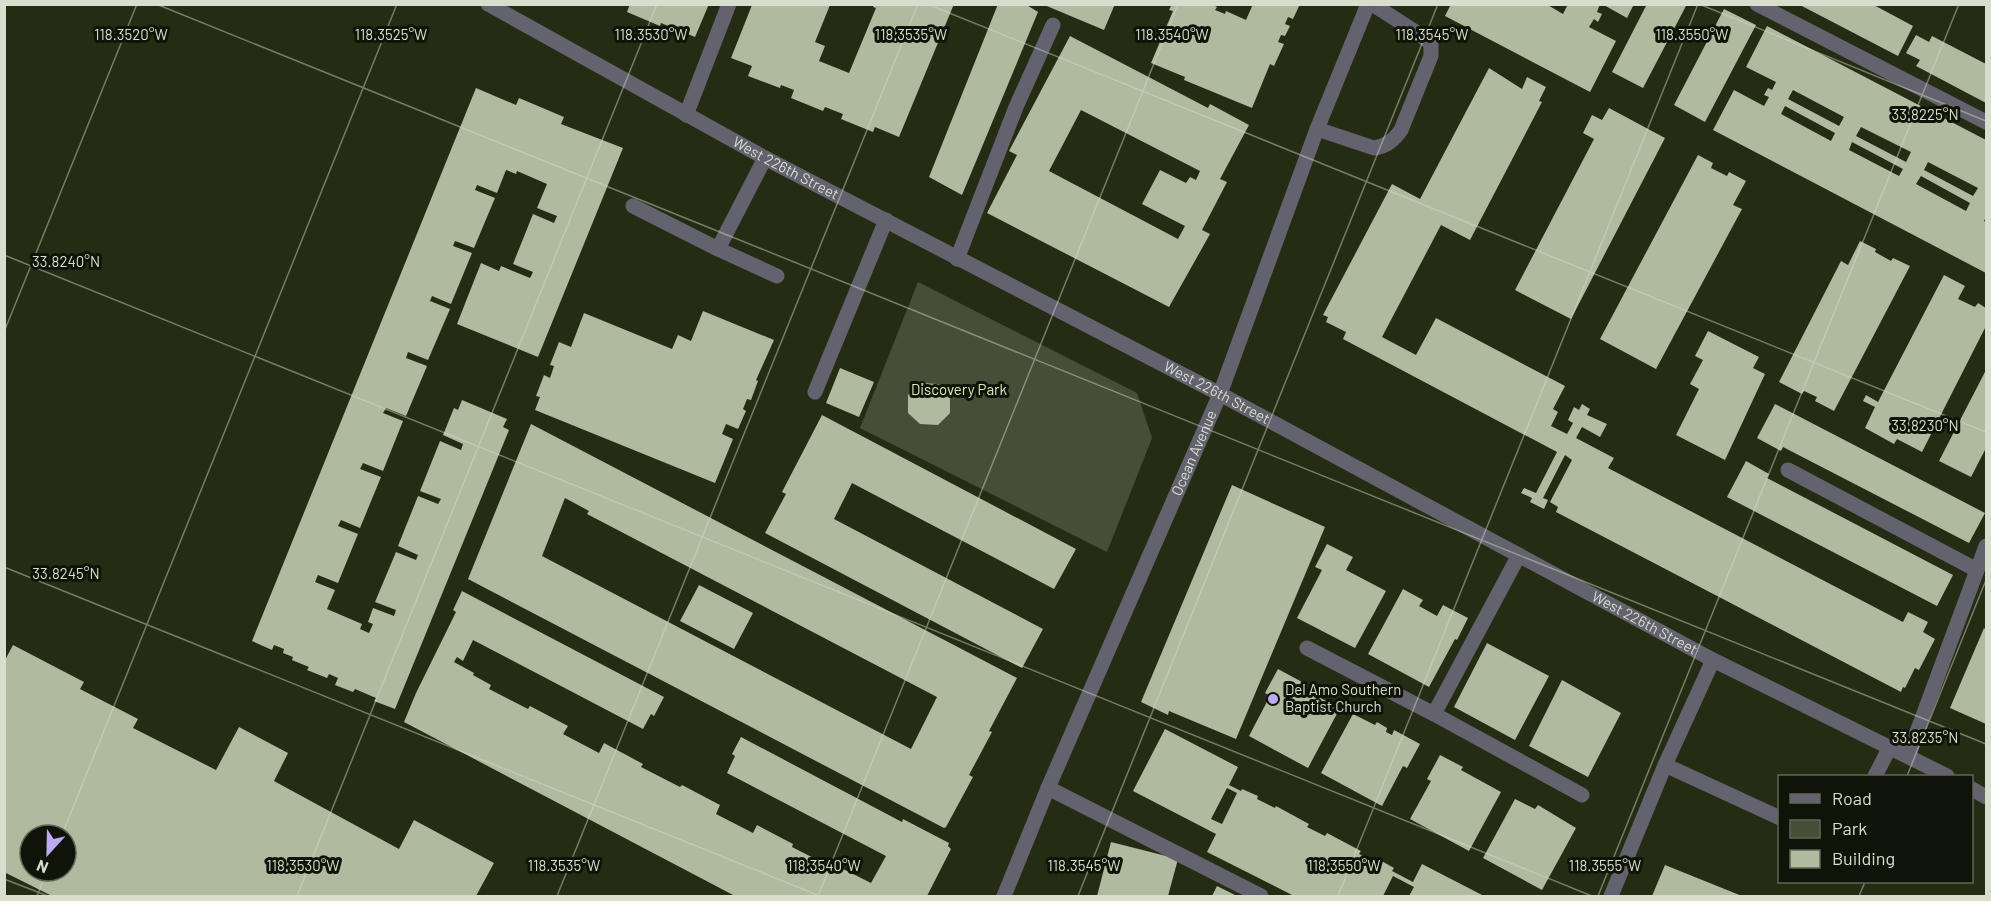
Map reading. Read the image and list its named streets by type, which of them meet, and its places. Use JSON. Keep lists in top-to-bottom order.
{
  "streets": {
    "street": ["West 226th Street", "Ocean Avenue"]
  },
  "crossings": [
    ["West 226th Street", "Ocean Avenue"]
  ],
  "parks": ["Discovery Park"],
  "places": ["Del Amo Southern Baptist Church"],
  "legend": ["Road", "Park", "Building"],
  "north": "bottom",
  "coordinates": [
    "118.3535°W",
    "118.3540°W",
    "118.3545°W",
    "118.3520°W",
    "118.3525°W",
    "118.3530°W",
    "118.3550°W",
    "33.8225°N",
    "33.8240°N",
    "33.8230°N",
    "33.8245°N",
    "33.8235°N",
    "118.3555°W"
  ]
}
